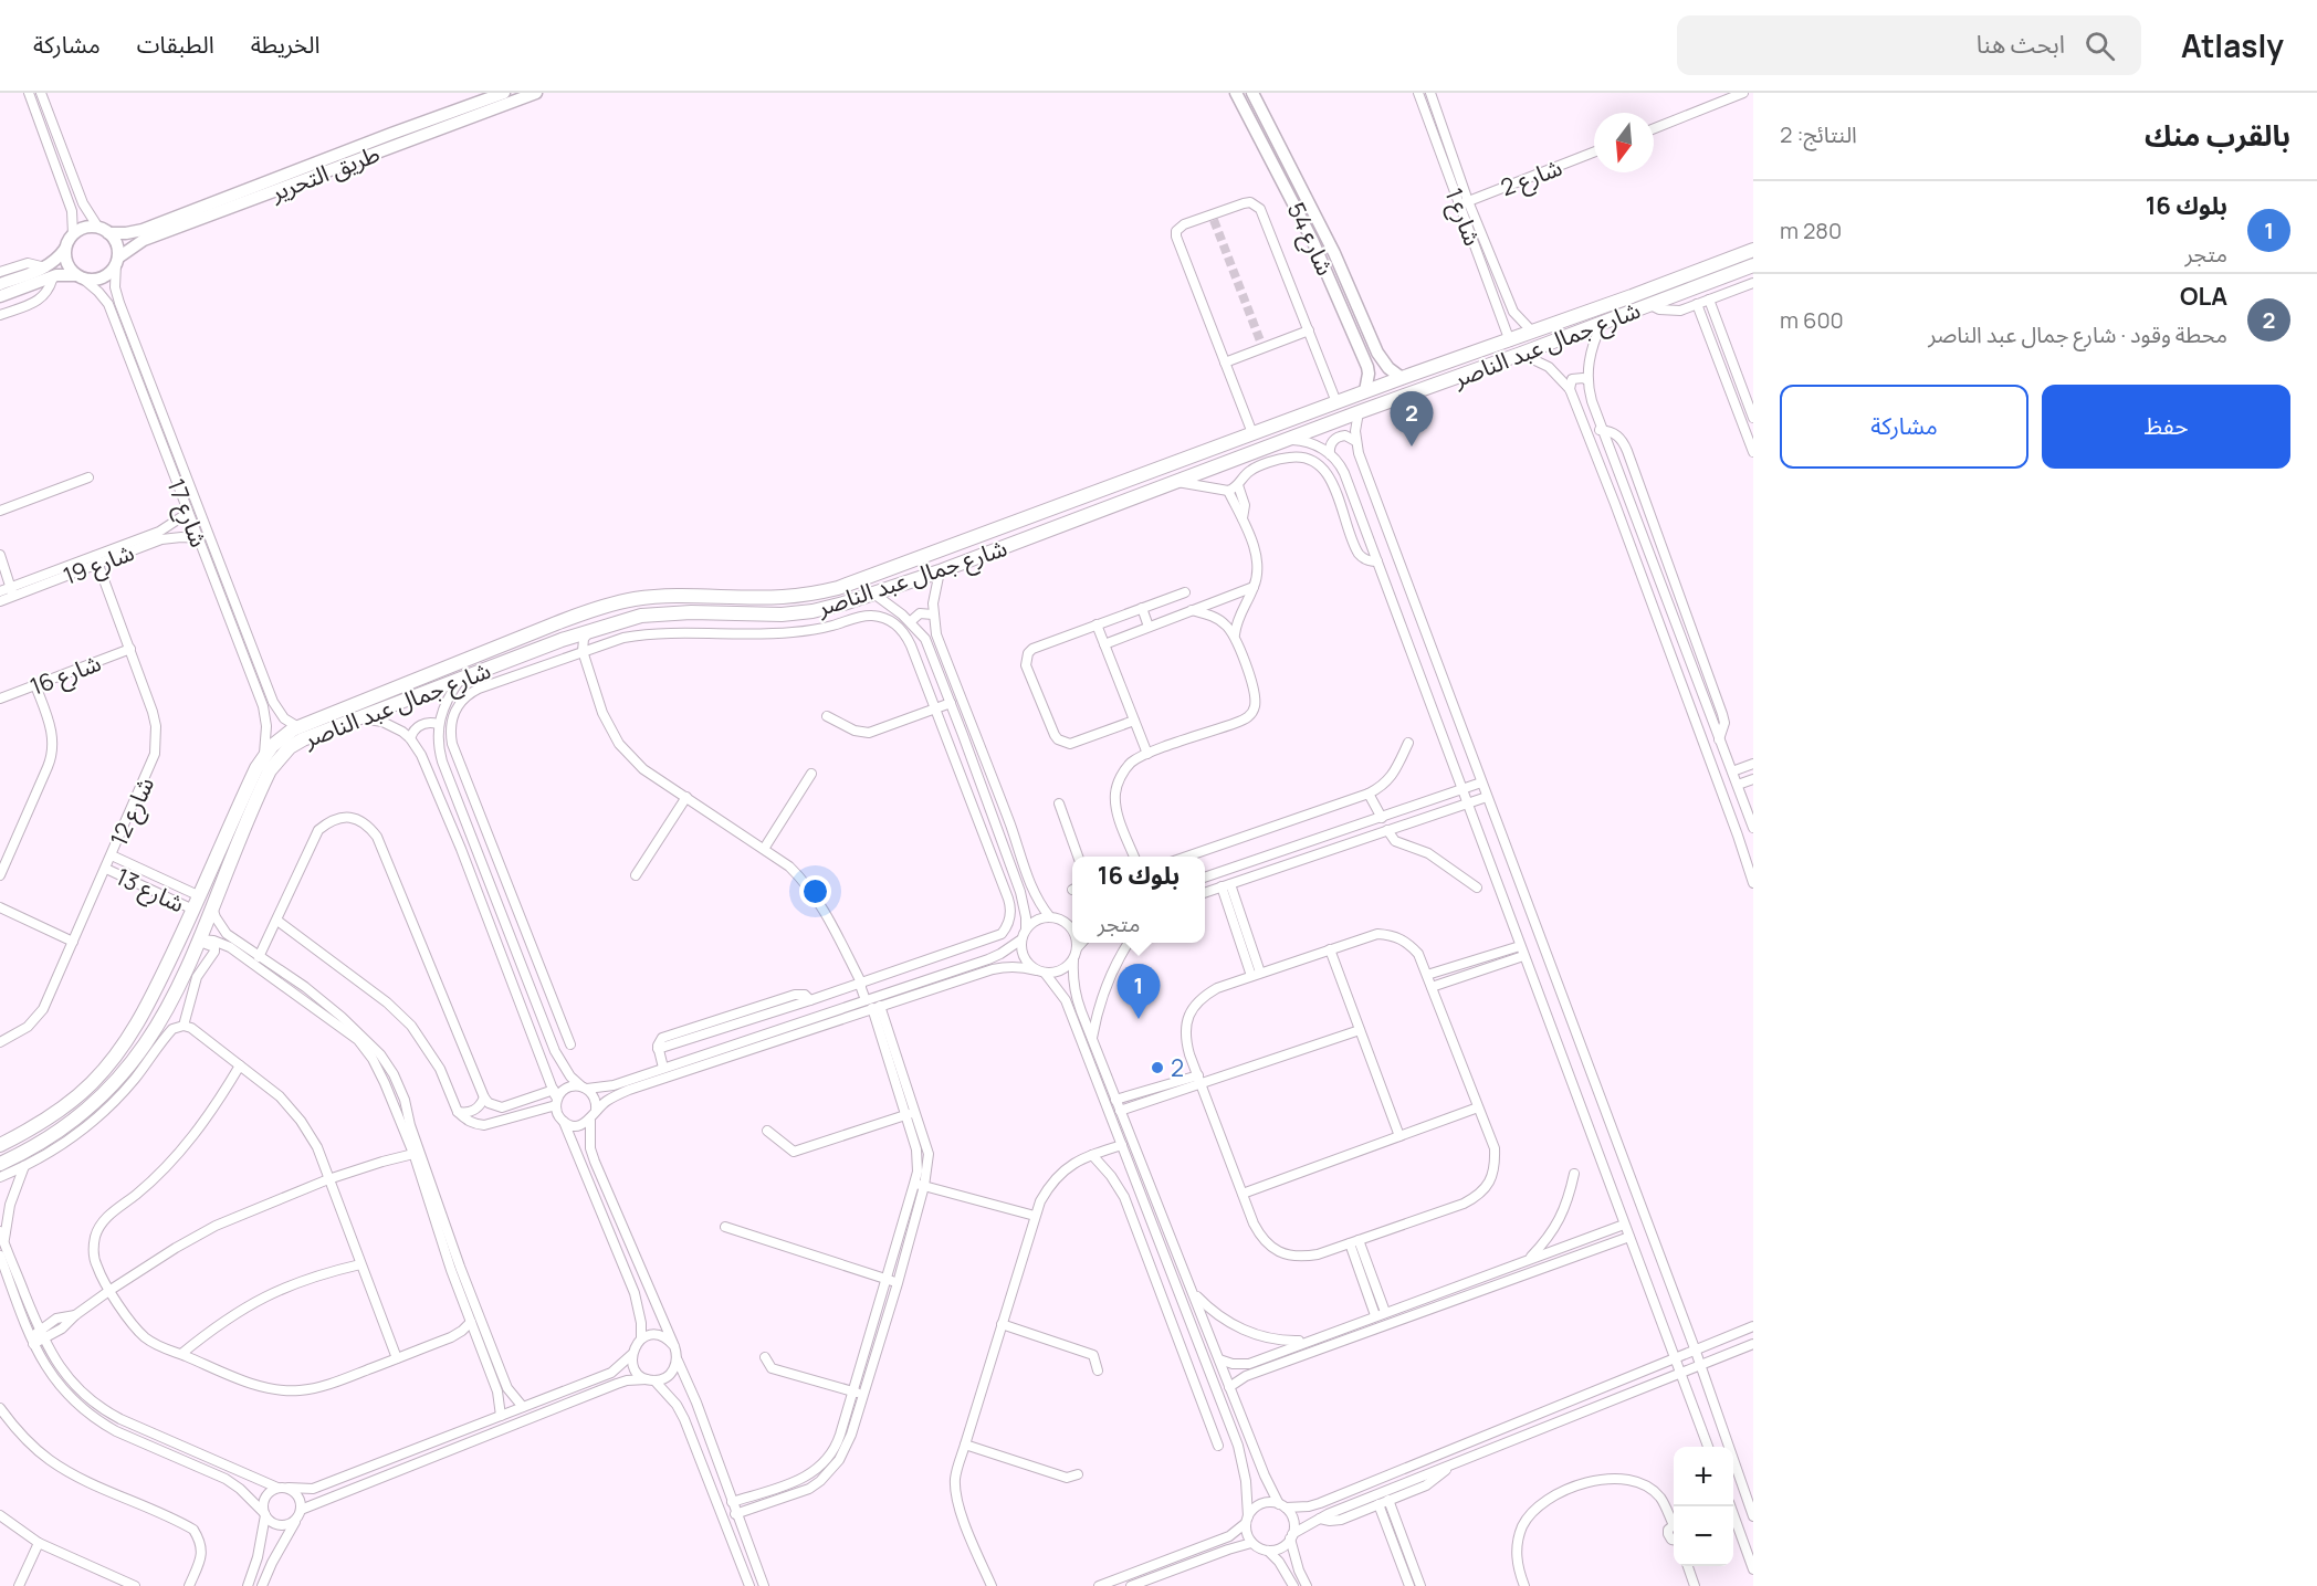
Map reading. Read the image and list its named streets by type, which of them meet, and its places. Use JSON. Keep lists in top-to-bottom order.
{
  "streets": {
    "main road": ["شارع جمال عبد الناصر"],
    "street": [
      "طريق التحرير",
      "شارع 2",
      "شارع 1",
      "شارع 54",
      "شارع 17",
      "شارع 19",
      "شارع 16",
      "شارع 12",
      "شارع 13"
    ]
  },
  "crossings": [
    ["طريق التحرير", "شارع 17"],
    ["شارع 2", "شارع 1"],
    ["شارع 1", "شارع جمال عبد الناصر"],
    ["شارع 54", "شارع جمال عبد الناصر"],
    ["شارع جمال عبد الناصر", "شارع 17"],
    ["شارع جمال عبد الناصر", "شارع 13"],
    ["شارع 17", "شارع 19"],
    ["شارع 19", "شارع 12"],
    ["شارع 16", "شارع 12"],
    ["شارع 12", "شارع 13"]
  ],
  "places": ["2"],
  "north": "bottom",
  "page": {
    "header": "Atlasly",
    "search": "ابحث هنا",
    "nav": ["الخريطة", "الطبقات", "مشاركة"],
    "heading": ["بالقرب منك", "النتائج: 2"],
    "list": [
      {
        "mark": "1",
        "name": "بلوك 16",
        "note": "متجر",
        "value": "280 m"
      },
      {
        "mark": "2",
        "name": "OLA",
        "note": "محطة وقود · شارع جمال عبد الناصر",
        "value": "600 m"
      }
    ],
    "buttons": ["حفظ", "مشاركة"],
    "pins": ["2", "1"],
    "popup": ["بلوك 16", "متجر"],
    "map_buttons": ["+", "−"]
  }
}
